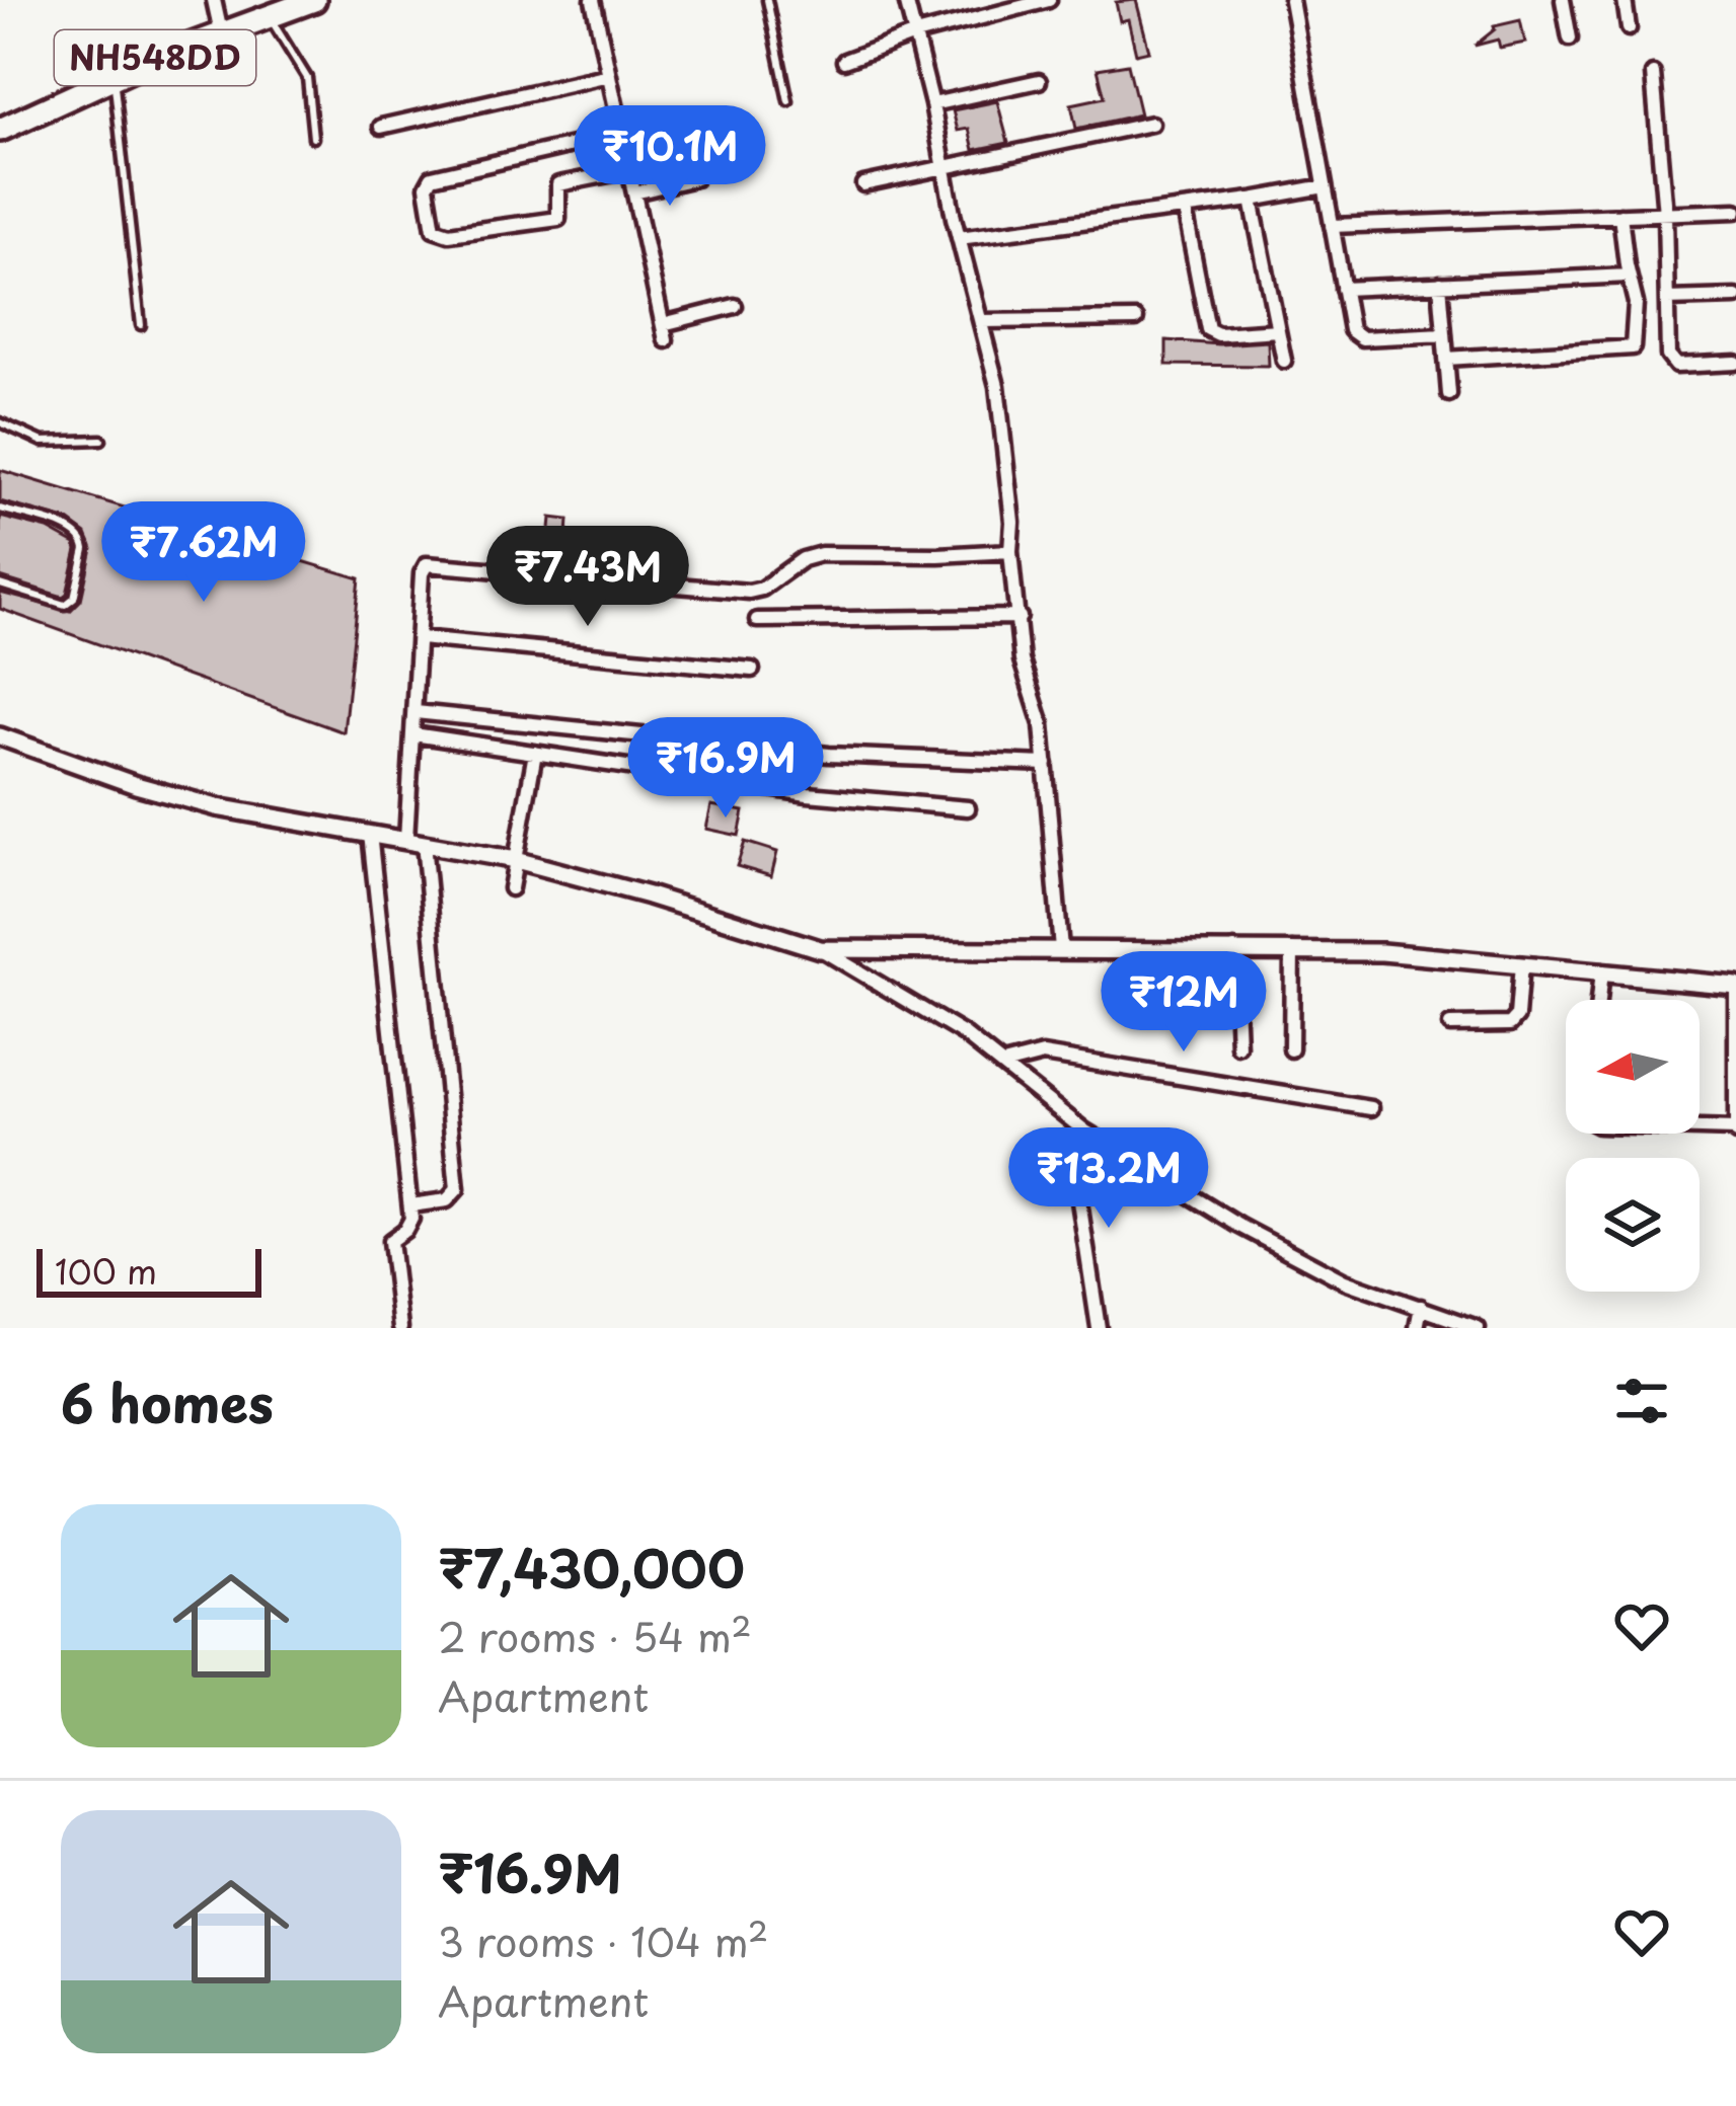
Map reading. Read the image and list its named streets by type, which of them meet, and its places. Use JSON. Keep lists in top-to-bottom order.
{
  "streets": {
    "highway": ["NH548DD"]
  },
  "scale_bar": "100 m",
  "north": "left",
  "page": {
    "price": [
      "₹10.1M",
      "₹7.62M",
      "₹7.43M",
      "₹16.9M",
      "₹12M",
      "₹13.2M"
    ],
    "scale": "100 m",
    "heading": "6 homes",
    "list": [
      {
        "name": "₹7,430,000",
        "note": "2 rooms · 54 m² · Apartment"
      },
      {
        "name": "₹16.9M",
        "note": "3 rooms · 104 m² · Apartment"
      }
    ]
  }
}
